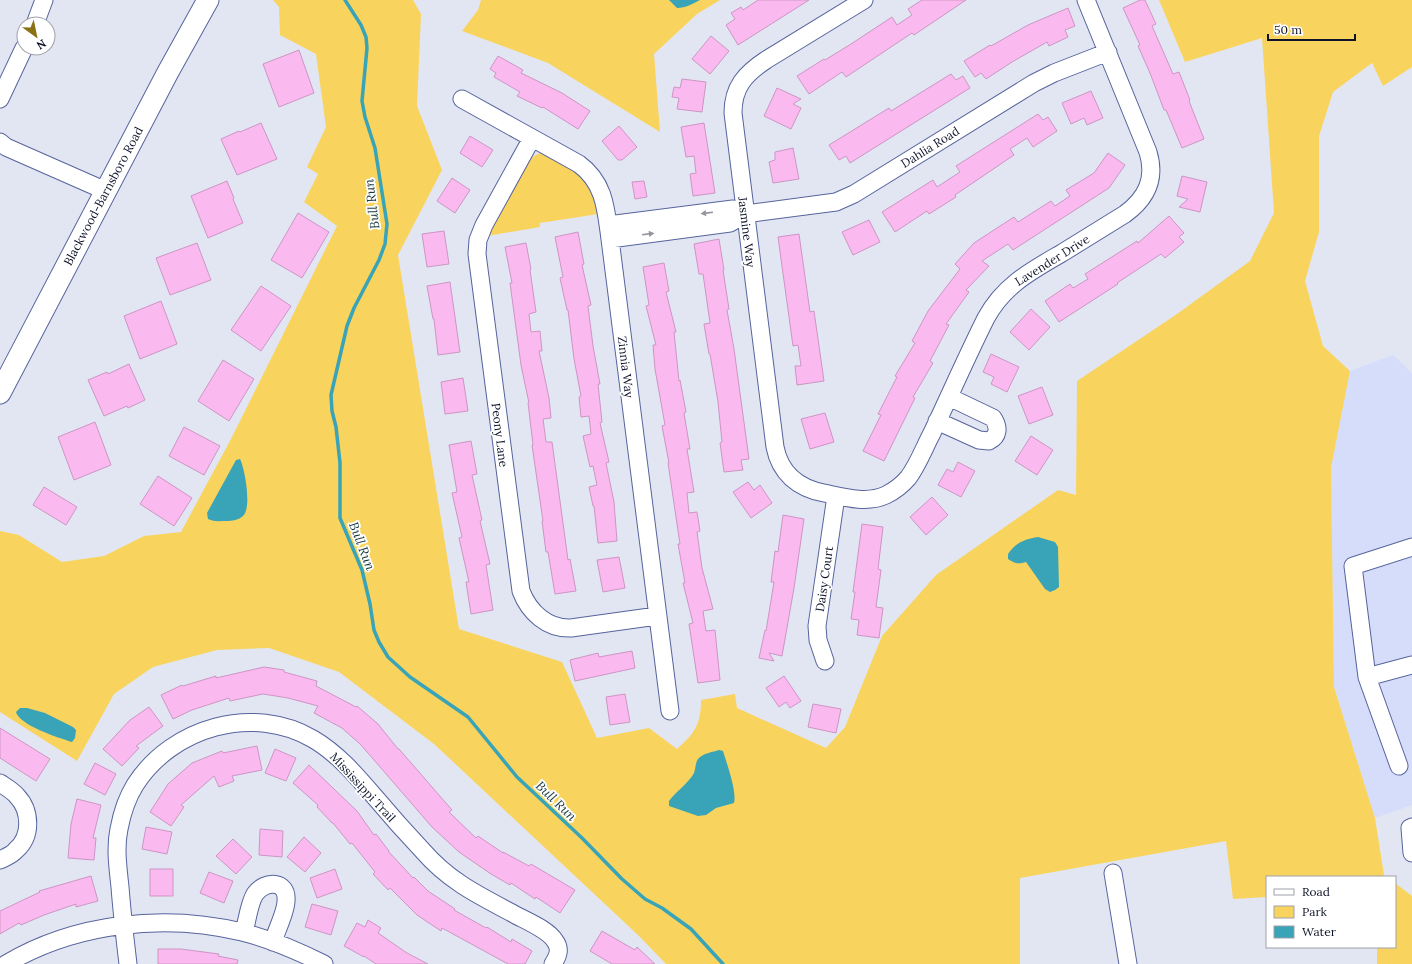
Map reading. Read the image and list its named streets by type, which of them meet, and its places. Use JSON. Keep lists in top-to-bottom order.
{
  "streets": {
    "main road": ["Blackwood-Barnsboro Road"],
    "street": [
      "Dahlia Road",
      "Jasmine Way",
      "Lavender Drive",
      "Zinnia Way",
      "Peony Lane",
      "Daisy Court",
      "Mississippi Trail"
    ]
  },
  "crossings": [
    ["Dahlia Road", "Jasmine Way"],
    ["Dahlia Road", "Lavender Drive"],
    ["Dahlia Road", "Zinnia Way"],
    ["Jasmine Way", "Lavender Drive"],
    ["Jasmine Way", "Daisy Court"],
    ["Lavender Drive", "Daisy Court"],
    ["Zinnia Way", "Peony Lane"]
  ],
  "water": ["Bull Run"],
  "legend": ["Road", "Park", "Water"],
  "scale_bar": "50 m",
  "north": "bottom right"
}
